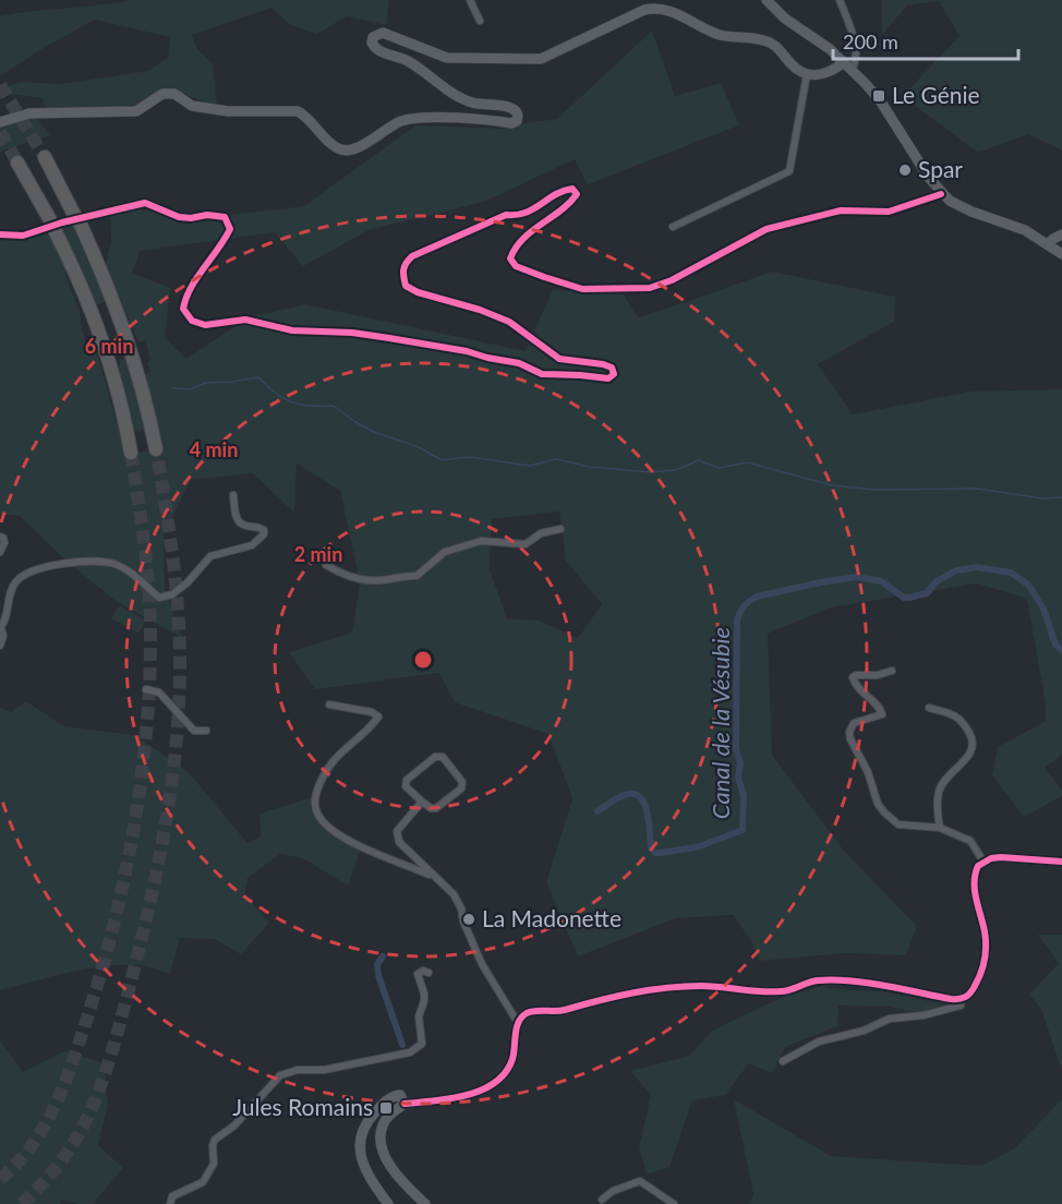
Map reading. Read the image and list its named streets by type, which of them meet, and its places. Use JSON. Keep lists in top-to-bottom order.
{
  "water": ["Canal de la Vésubie"],
  "places": {
    "transit": ["Le Génie", "Jules Romains"],
    "other": ["Spar", "La Madonette"]
  },
  "scale_bar": "200 m",
  "rings": ["6 min", "4 min", "2 min"]
}
